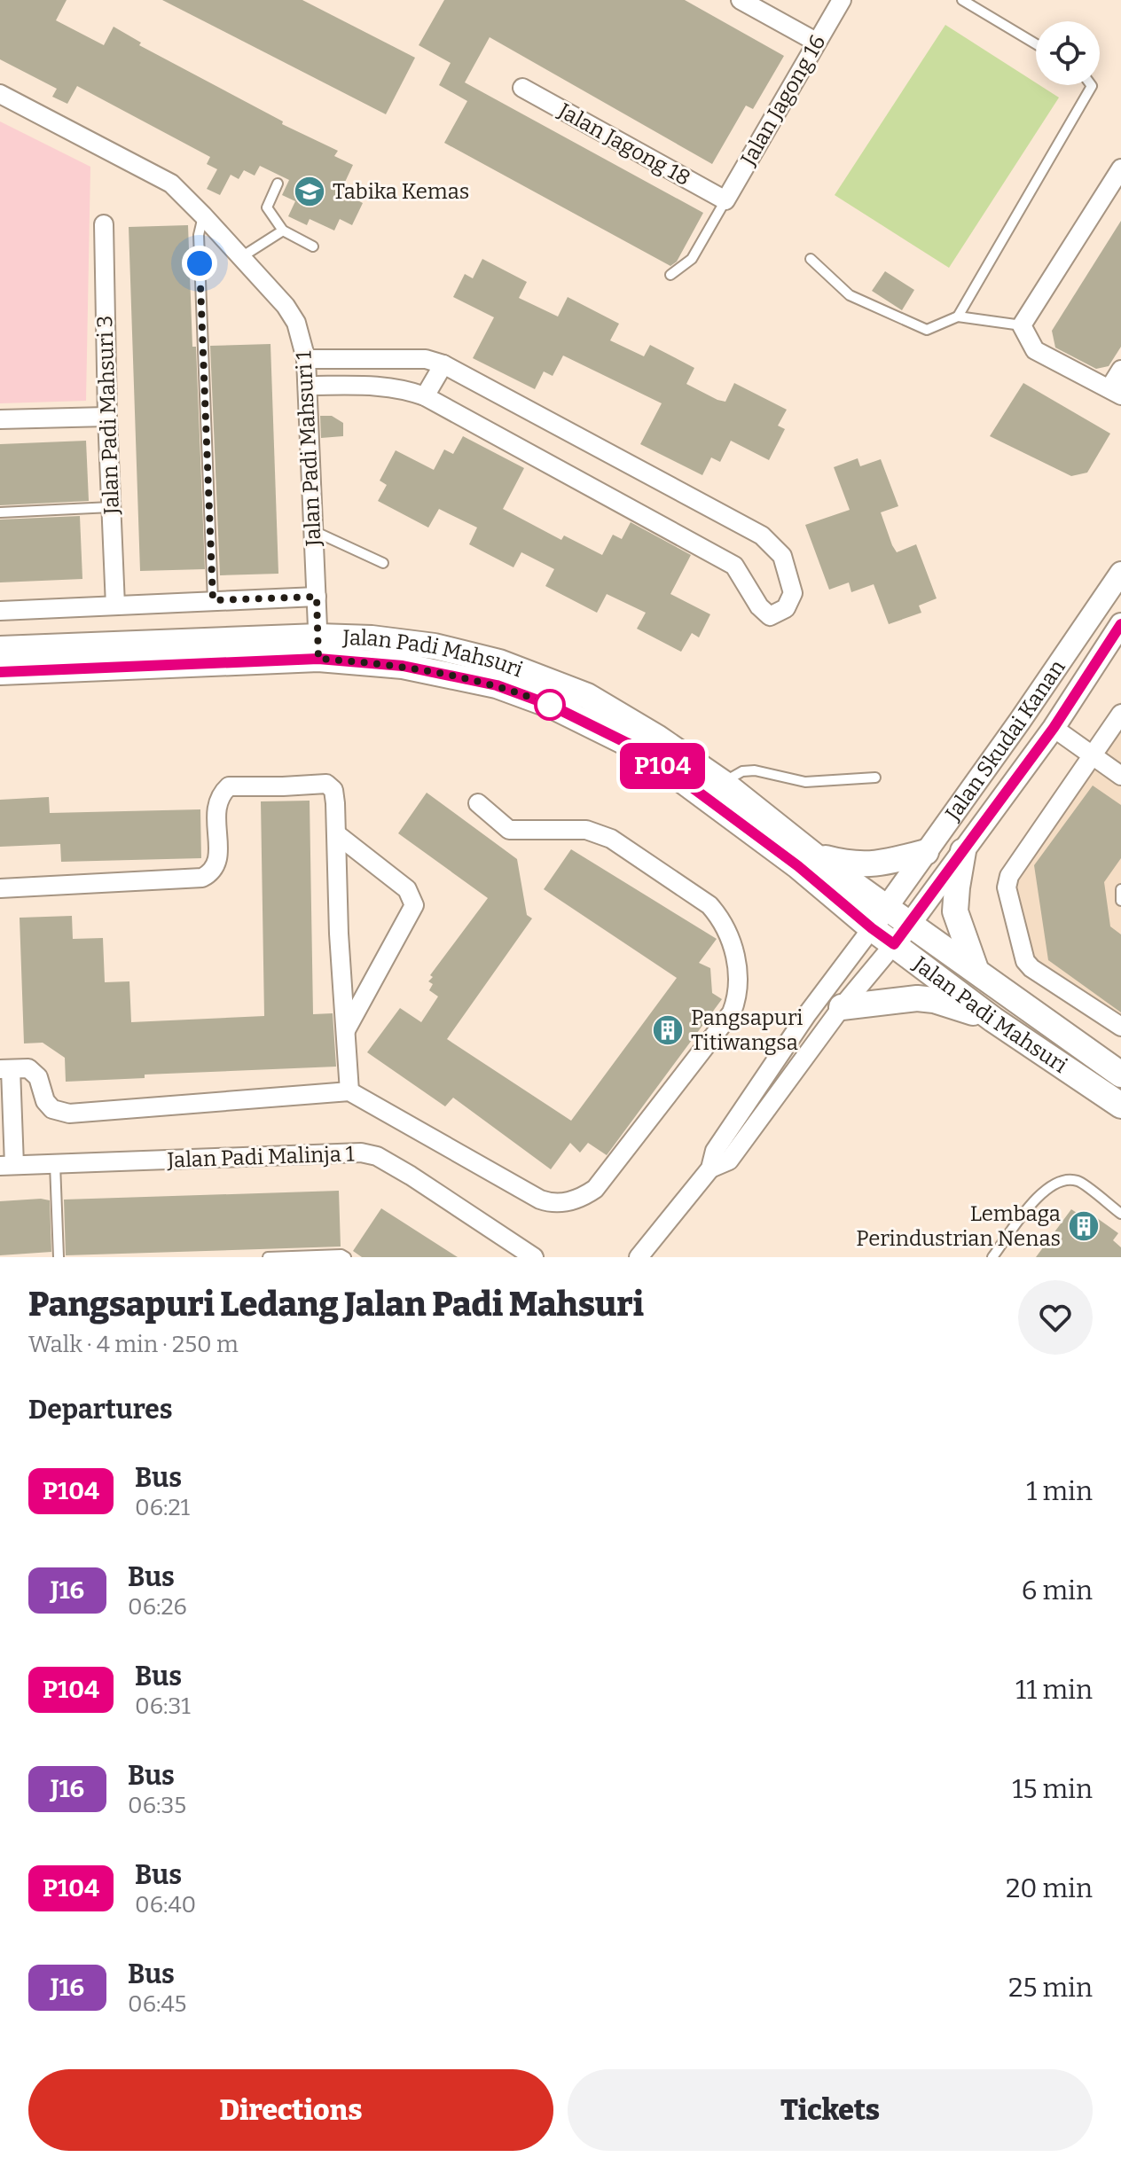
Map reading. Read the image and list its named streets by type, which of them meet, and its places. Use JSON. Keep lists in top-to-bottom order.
{
  "streets": {
    "main road": ["Jalan Padi Mahsuri"],
    "street": [
      "Jalan Jagong 16",
      "Jalan Jagong 18",
      "Jalan Padi Mahsuri 3",
      "Jalan Padi Mahsuri 1",
      "Jalan Skudai Kanan",
      "Jalan Padi Malinja 1"
    ]
  },
  "crossings": [
    ["Jalan Jagong 16", "Jalan Jagong 18"],
    ["Jalan Padi Mahsuri 1", "Jalan Padi Mahsuri"],
    ["Jalan Padi Mahsuri", "Jalan Skudai Kanan"]
  ],
  "places": {
    "school or university": ["Tabika Kemas"],
    "building": ["Pangsapuri Titiwangsa", "Lembaga Perindustrian Nenas"]
  },
  "lines": ["bus line P104"],
  "page": {
    "on_map": "P104",
    "heading": [
      ["Pangsapuri Ledang Jalan Padi Mahsuri", "Walk · 4 min · 250 m"],
      "Departures"
    ],
    "list": [
      {
        "mark": "P104",
        "name": "Bus",
        "note": "06:21",
        "value": "1 min"
      },
      {
        "mark": "J16",
        "name": "Bus",
        "note": "06:26",
        "value": "6 min"
      },
      {
        "mark": "P104",
        "name": "Bus",
        "note": "06:31",
        "value": "11 min"
      },
      {
        "mark": "J16",
        "name": "Bus",
        "note": "06:35",
        "value": "15 min"
      },
      {
        "mark": "P104",
        "name": "Bus",
        "note": "06:40",
        "value": "20 min"
      },
      {
        "mark": "J16",
        "name": "Bus",
        "note": "06:45",
        "value": "25 min"
      }
    ],
    "buttons": ["Directions", "Tickets"]
  }
}
